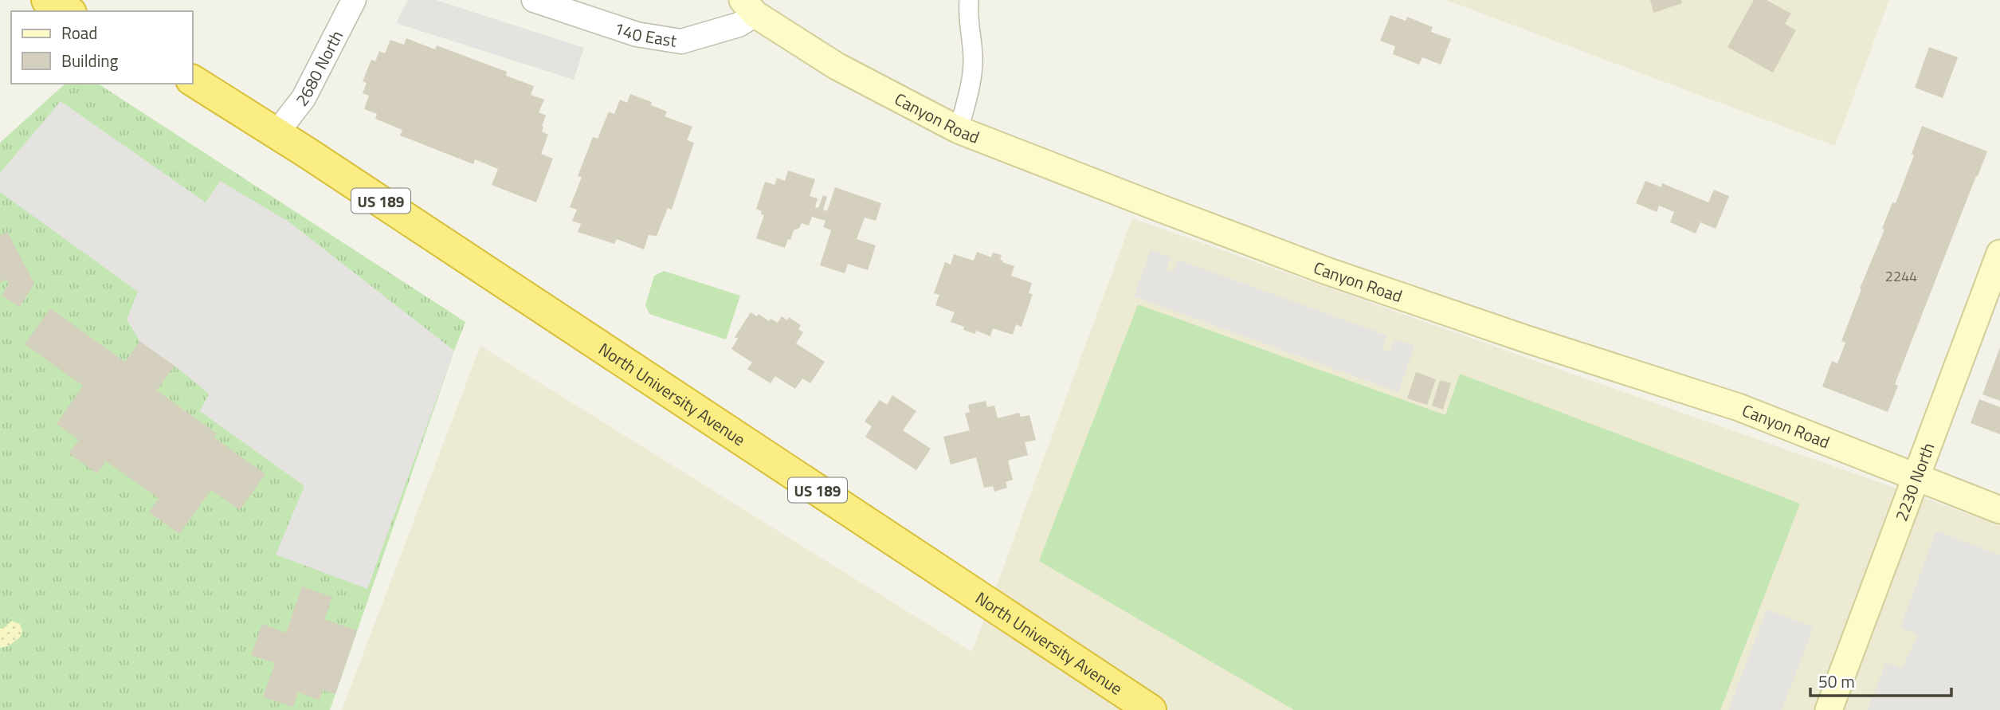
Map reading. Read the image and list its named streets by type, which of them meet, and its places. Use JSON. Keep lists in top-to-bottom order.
{
  "streets": {
    "highway": ["US 189", "North University Avenue"],
    "main road": ["Canyon Road", "2230 North"],
    "street": ["140 East", "2680 North"]
  },
  "crossings": [
    ["140 East", "Canyon Road"],
    ["2680 North", "North University Avenue"],
    ["Canyon Road", "2230 North"]
  ],
  "house_numbers": ["2244"],
  "legend": ["Road", "Building"],
  "scale_bar": "50 m"
}
